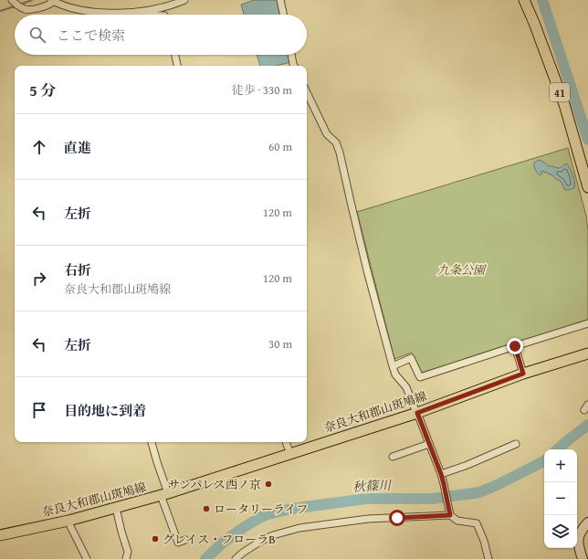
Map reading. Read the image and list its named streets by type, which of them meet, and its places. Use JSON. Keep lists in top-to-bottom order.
{
  "streets": {
    "main road": ["41", "奈良大和郡山斑鳩線"]
  },
  "water": ["秋篠川"],
  "parks": ["九条公園"],
  "places": ["サンパレス西ノ京", "ロータリーライフ", "グレイス・フローラB"],
  "page": {
    "search": "ここで検索",
    "heading": ["5 分", "徒歩 · 330 m"],
    "list": [
      ["直進", "60 m"],
      ["左折", "120 m"],
      ["右折", "奈良大和郡山斑鳩線", "120 m"],
      ["左折", "30 m"],
      "目的地に到着"
    ],
    "map_buttons": ["+", "−"]
  }
}
